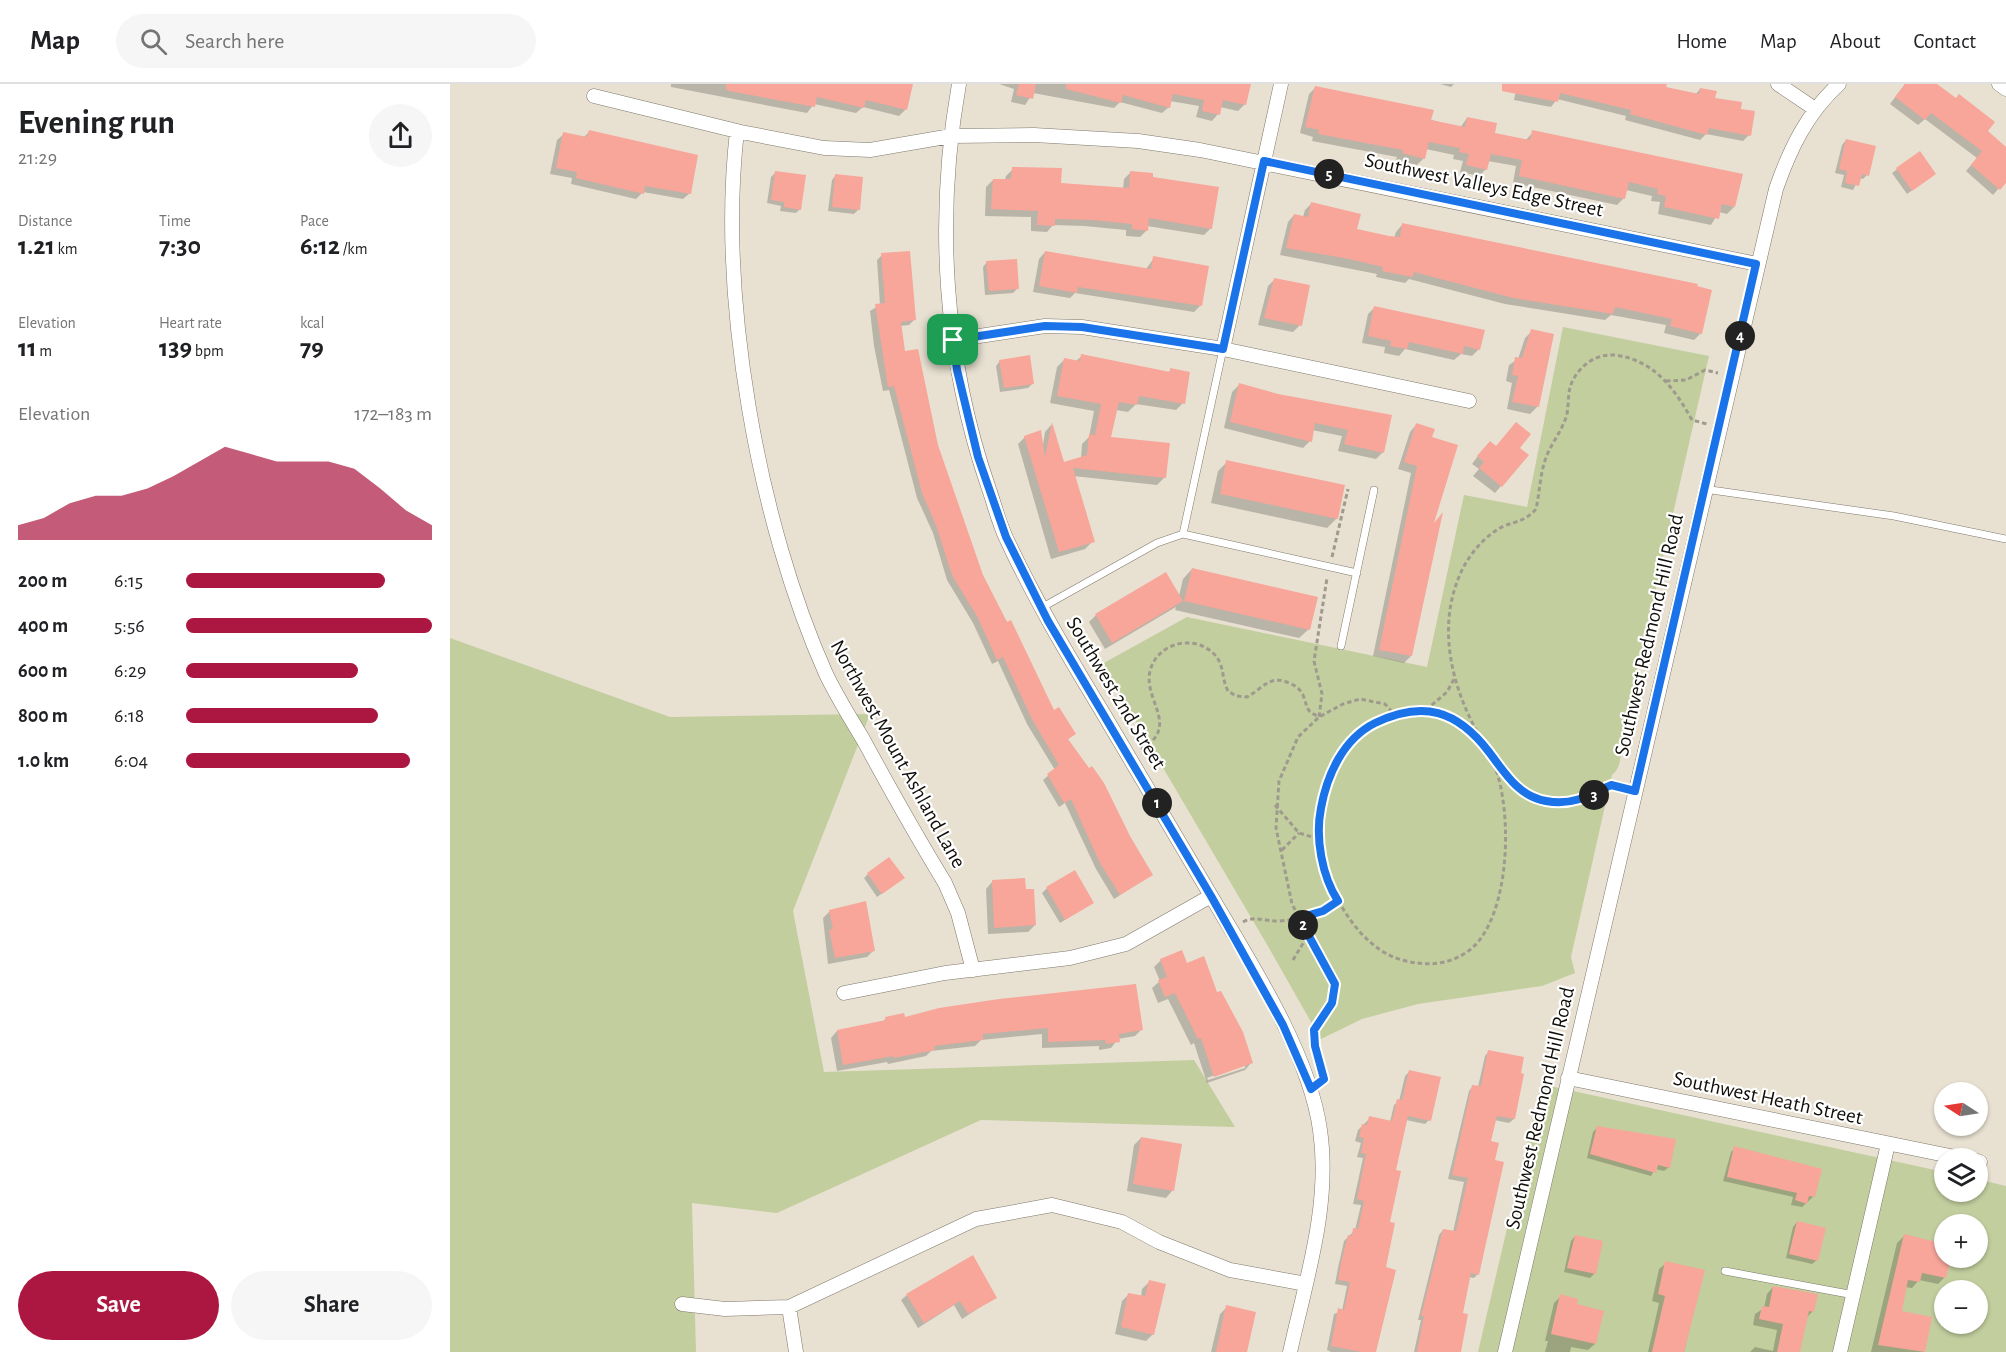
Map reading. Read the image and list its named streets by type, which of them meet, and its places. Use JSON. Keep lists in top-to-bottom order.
{
  "streets": {
    "street": [
      "Southwest Valleys Edge Street",
      "Southwest Redmond Hill Road",
      "Southwest 2nd Street",
      "Northwest Mount Ashland Lane",
      "Southwest Heath Street"
    ]
  },
  "crossings": [
    ["Southwest Valleys Edge Street", "Southwest Redmond Hill Road"],
    ["Southwest Valleys Edge Street", "Southwest 2nd Street"],
    ["Southwest Valleys Edge Street", "Northwest Mount Ashland Lane"],
    ["Southwest Redmond Hill Road", "Southwest Heath Street"]
  ],
  "north": "left",
  "page": {
    "header": "Map",
    "search": "Search here",
    "nav": [
      "Home",
      "Map",
      "About",
      "Contact"
    ],
    "heading": ["Evening run", "21:29"],
    "pins": [
      "5",
      "4",
      "3",
      "1",
      "2"
    ],
    "stats": [
      ["Distance", "1.21 km"],
      ["Time", "7:30"],
      ["Pace", "6:12 /km"],
      ["Elevation", "11 m"],
      ["Heart rate", "139 bpm"],
      ["kcal", "79"]
    ],
    "chart": ["Elevation", "172–183 m"],
    "list": [
      {
        "name": "200 m",
        "note": "6:15"
      },
      {
        "name": "400 m",
        "note": "5:56"
      },
      {
        "name": "600 m",
        "note": "6:29"
      },
      {
        "name": "800 m",
        "note": "6:18"
      },
      {
        "name": "1.0 km",
        "note": "6:04"
      }
    ],
    "map_buttons": ["+", "−"],
    "buttons": ["Save", "Share"]
  }
}
